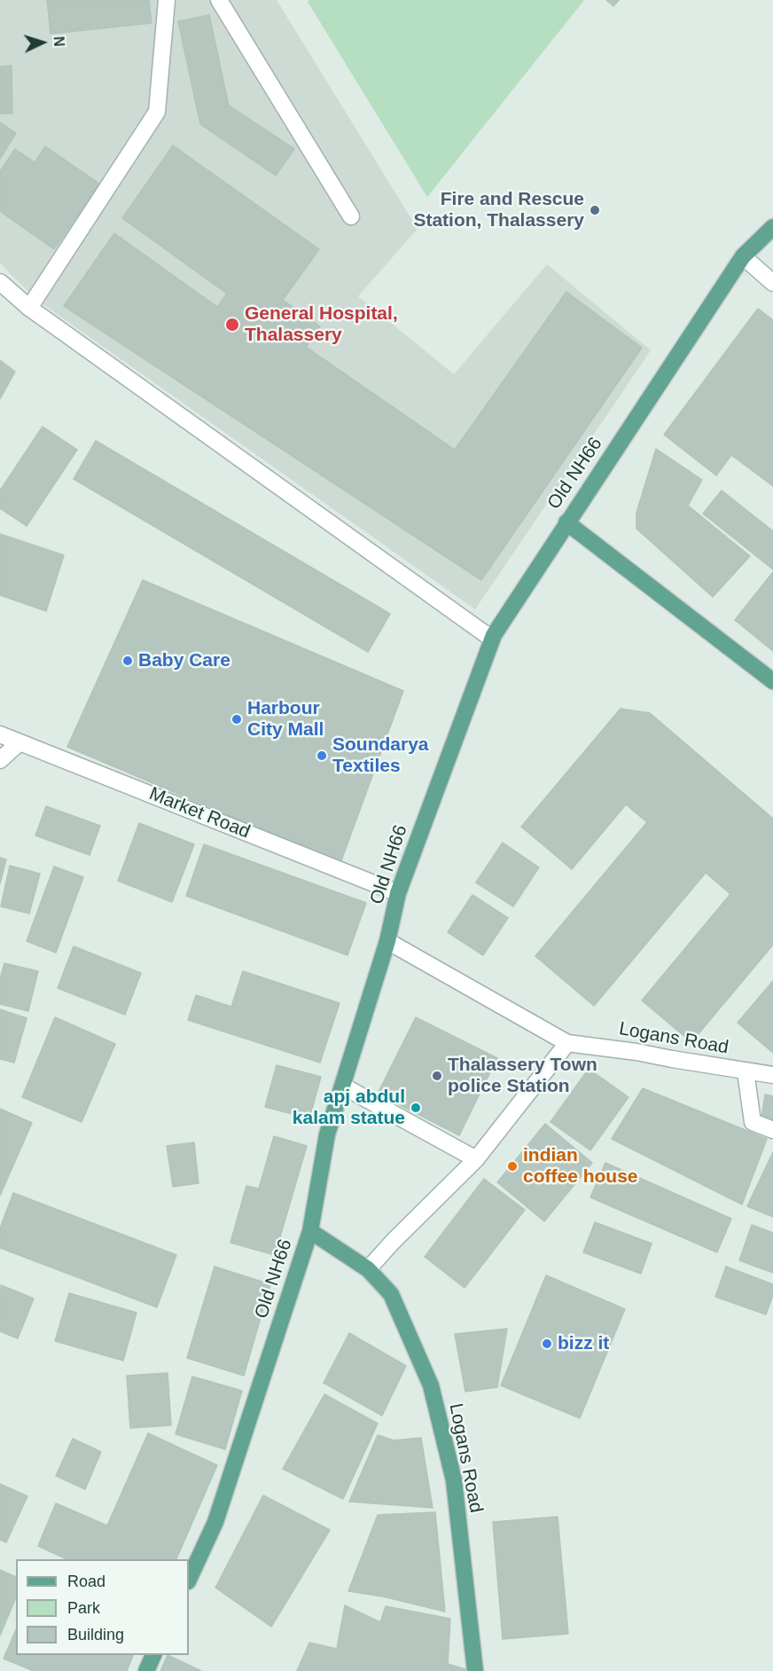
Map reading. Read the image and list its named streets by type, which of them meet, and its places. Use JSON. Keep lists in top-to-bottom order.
{
  "streets": {
    "main road": ["Old NH66", "Logans Road"],
    "street": ["Market Road"]
  },
  "crossings": [
    ["Old NH66", "Market Road"],
    ["Old NH66", "Logans Road"]
  ],
  "places": [
    "Fire and Rescue Station, Thalassery",
    "General Hospital, Thalassery",
    "Baby Care",
    "Harbour City Mall",
    "Soundarya Textiles",
    "Thalassery Town police Station",
    "apj abdul kalam statue",
    "indian coffee house",
    "bizz it"
  ],
  "legend": ["Road", "Park", "Building"],
  "north": "right"
}
